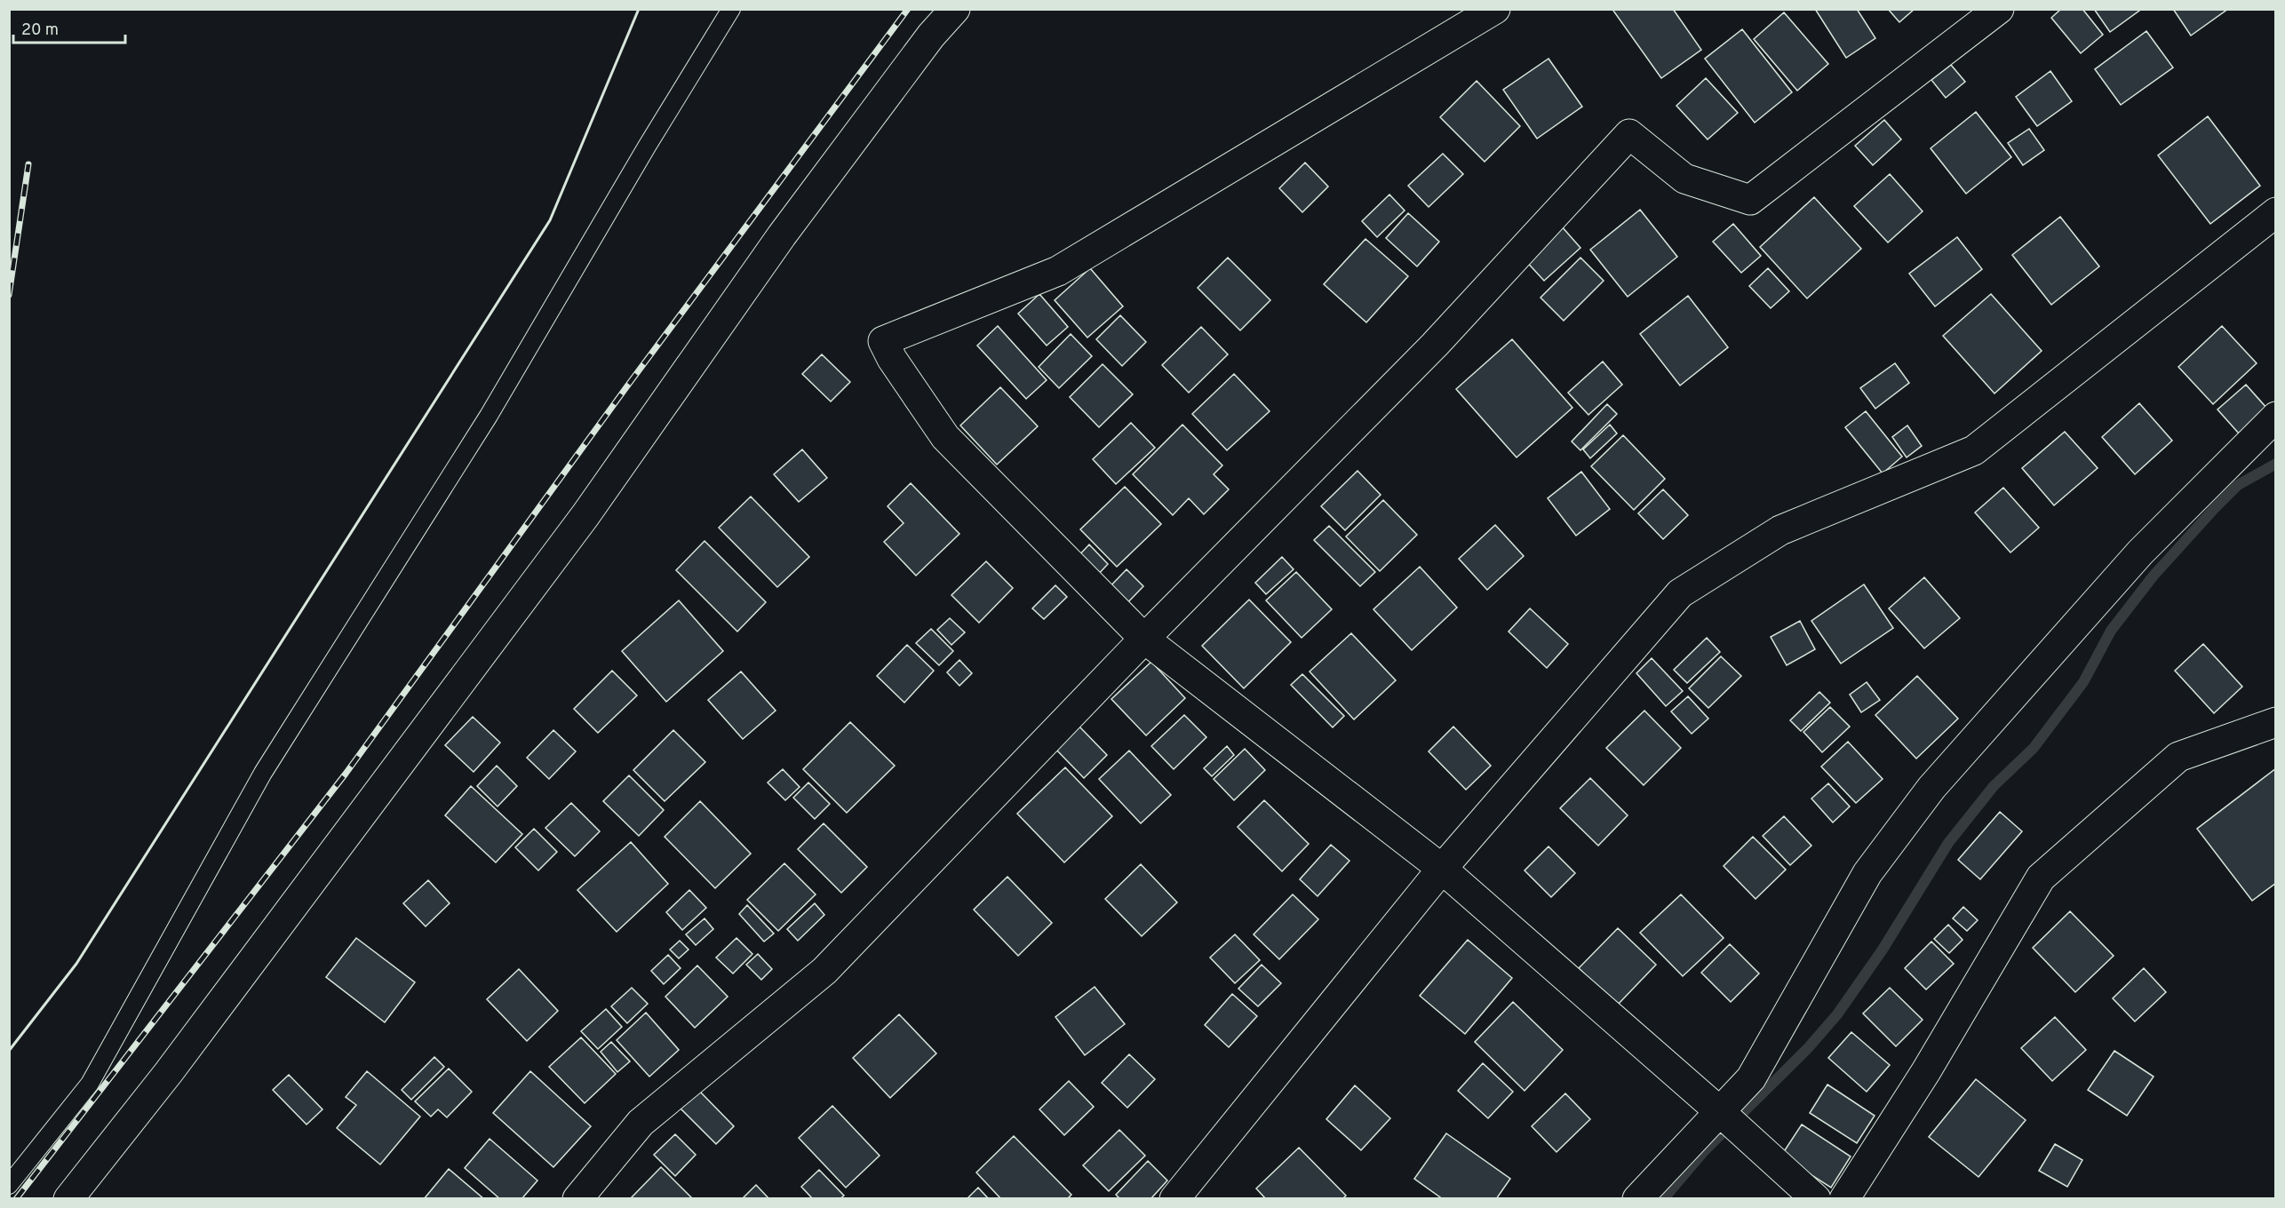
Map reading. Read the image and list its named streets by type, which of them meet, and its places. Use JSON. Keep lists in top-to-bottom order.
{
  "scale_bar": "20 m"
}
